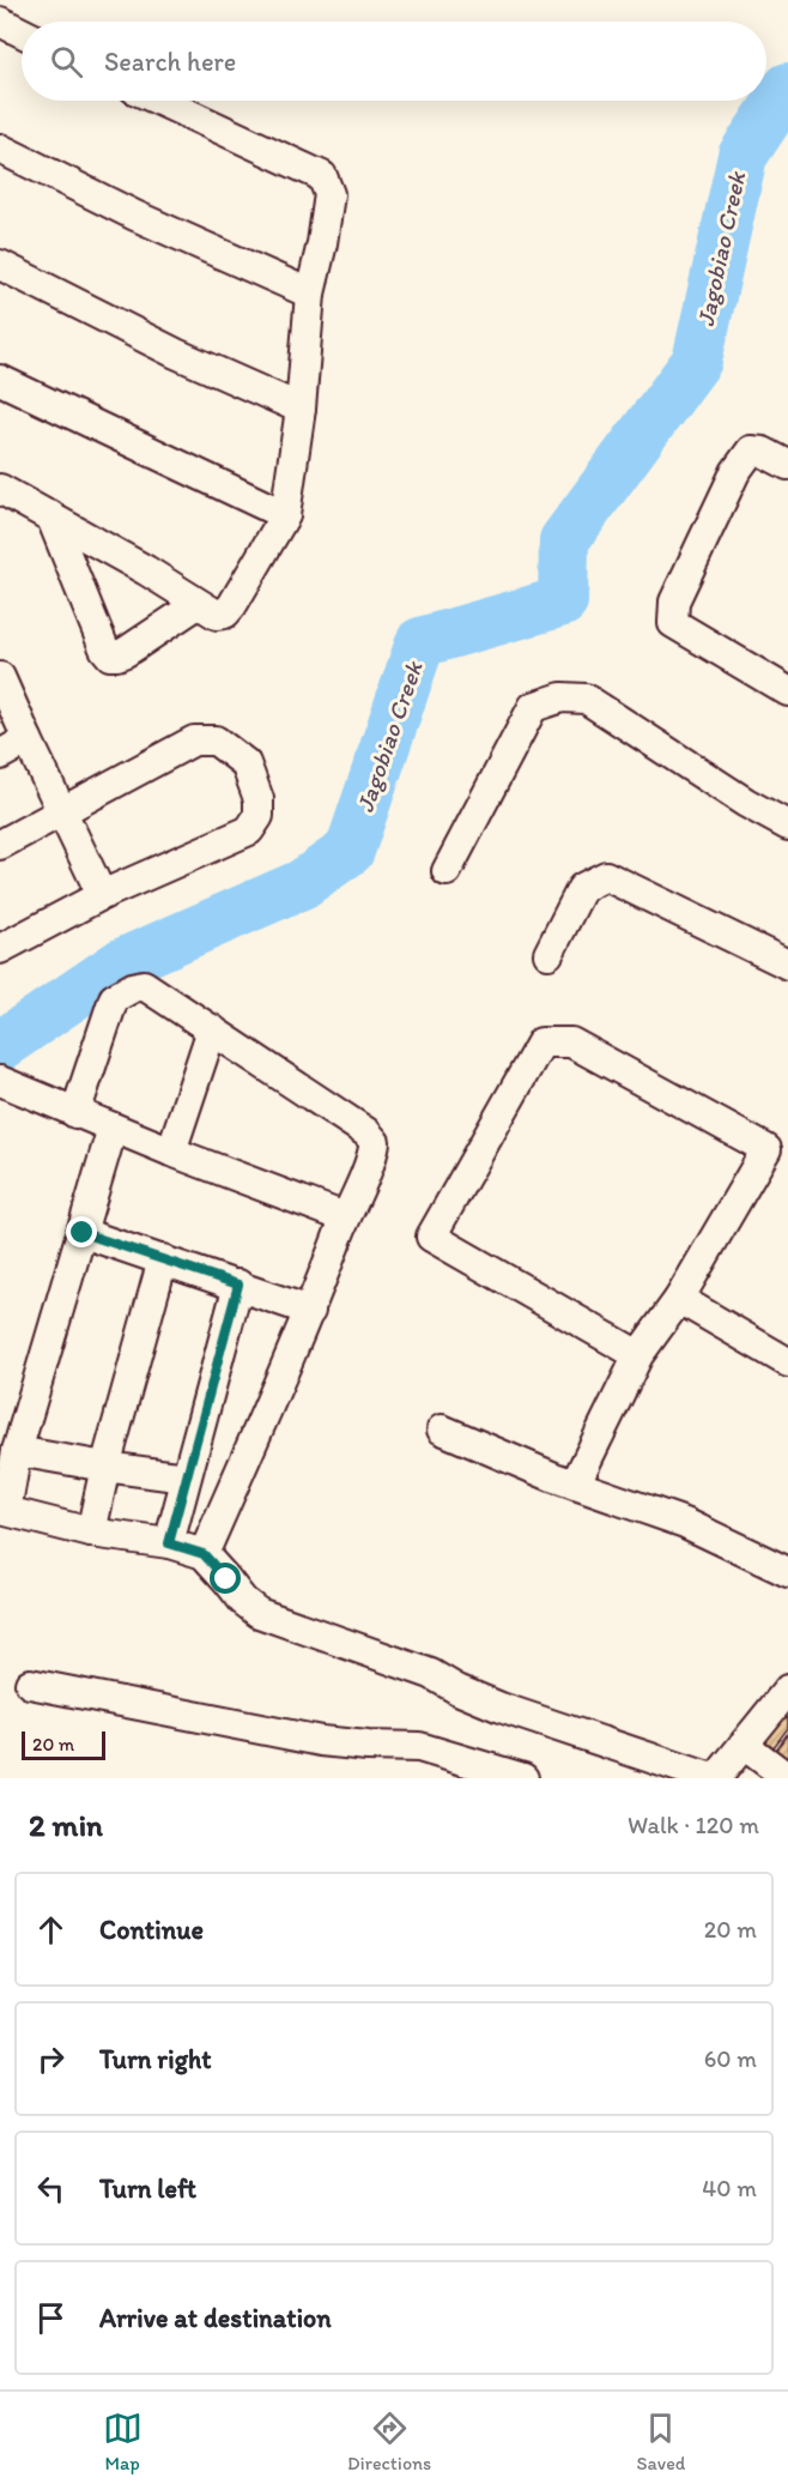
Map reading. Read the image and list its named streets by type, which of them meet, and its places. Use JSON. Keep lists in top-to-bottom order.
{
  "water": ["Jagobiao Creek"],
  "scale_bar": "20 m",
  "page": {
    "search": "Search here",
    "scale": "20 m",
    "heading": ["2 min", "Walk · 120 m"],
    "list": [
      ["Continue", "20 m"],
      ["Turn right", "60 m"],
      ["Turn left", "40 m"],
      "Arrive at destination"
    ],
    "nav": ["Map", "Directions", "Saved"]
  }
}
